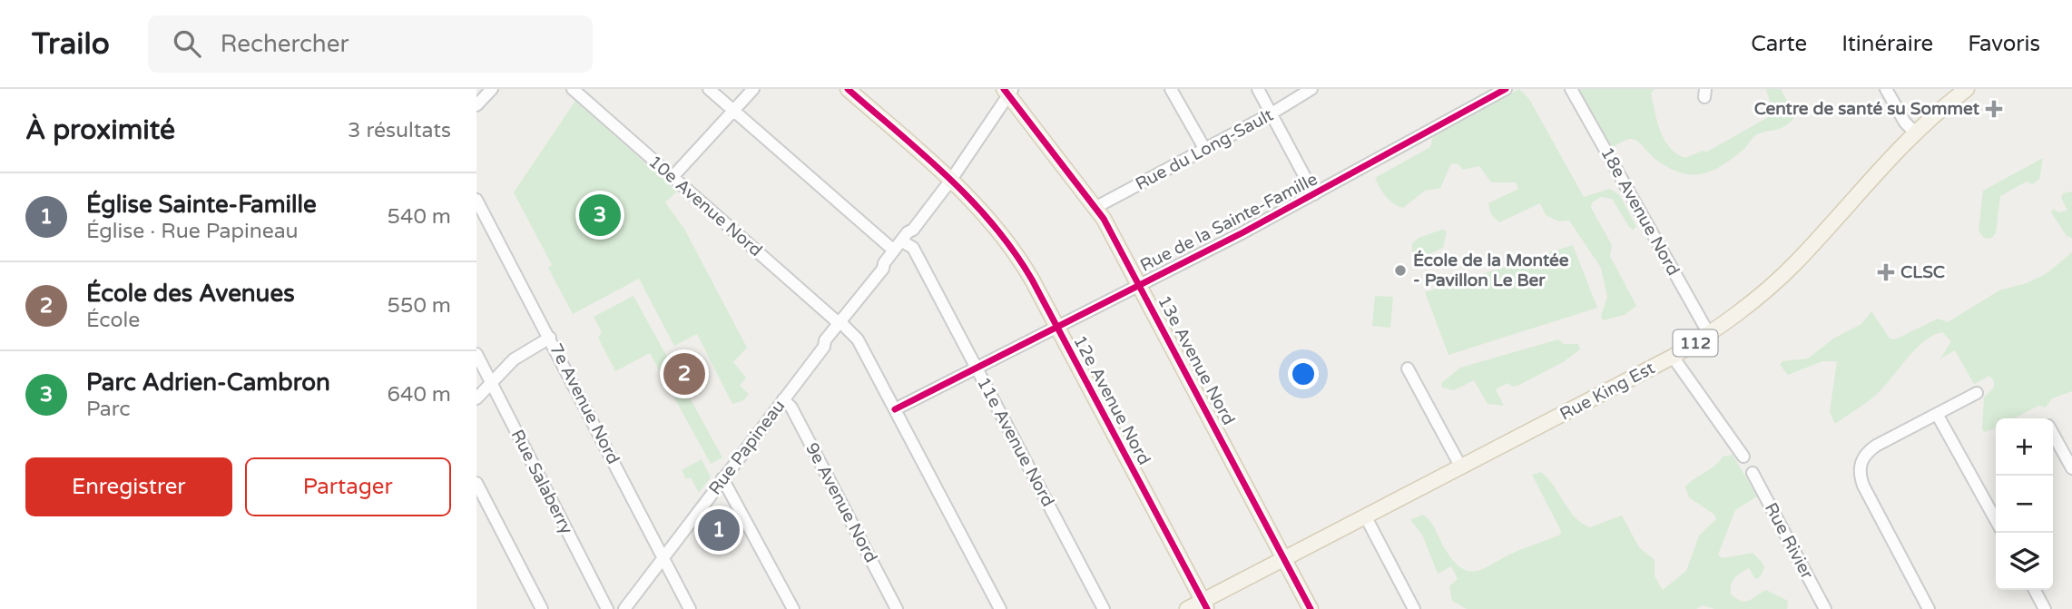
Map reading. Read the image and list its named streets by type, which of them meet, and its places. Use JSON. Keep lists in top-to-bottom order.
{
  "streets": {
    "main road": [
      "112",
      "13e Avenue Nord",
      "Rue King Est",
      "12e Avenue Nord"
    ],
    "street": [
      "Rue du Long-Sault",
      "10e Avenue Nord",
      "18e Avenue Nord",
      "Rue de la Sainte-Famille",
      "7e Avenue Nord",
      "11e Avenue Nord",
      "Rue Papineau",
      "Rue Salaberry",
      "9e Avenue Nord",
      "Rue Rivier"
    ]
  },
  "crossings": [
    ["Rue du Long-Sault", "13e Avenue Nord"],
    ["10e Avenue Nord", "Rue de la Sainte-Famille"],
    ["10e Avenue Nord", "Rue Papineau"],
    ["18e Avenue Nord", "Rue King Est"],
    ["Rue de la Sainte-Famille", "13e Avenue Nord"],
    ["Rue de la Sainte-Famille", "12e Avenue Nord"],
    ["Rue de la Sainte-Famille", "11e Avenue Nord"],
    ["13e Avenue Nord", "Rue King Est"],
    ["13e Avenue Nord", "Rue Papineau"],
    ["Rue King Est", "12e Avenue Nord"],
    ["12e Avenue Nord", "Rue Papineau"],
    ["7e Avenue Nord", "Rue Papineau"],
    ["11e Avenue Nord", "Rue Papineau"],
    ["Rue Papineau", "9e Avenue Nord"]
  ],
  "places": {
    "health": ["Centre de santé su Sommet", "CLSC"],
    "other": ["École de la Montée - Pavillon Le Ber"]
  },
  "page": {
    "header": "Trailo",
    "search": "Rechercher",
    "nav": ["Carte", "Itinéraire", "Favoris"],
    "heading": ["À proximité", "3 résultats"],
    "list": [
      {
        "mark": "1",
        "name": "Église Sainte-Famille",
        "note": "Église · Rue Papineau",
        "value": "540 m"
      },
      {
        "mark": "2",
        "name": "École des Avenues",
        "note": "École",
        "value": "550 m"
      },
      {
        "mark": "3",
        "name": "Parc Adrien-Cambron",
        "note": "Parc",
        "value": "640 m"
      }
    ],
    "pins": ["3", "2", "1"],
    "map_buttons": ["+", "−"],
    "buttons": ["Enregistrer", "Partager"]
  }
}
